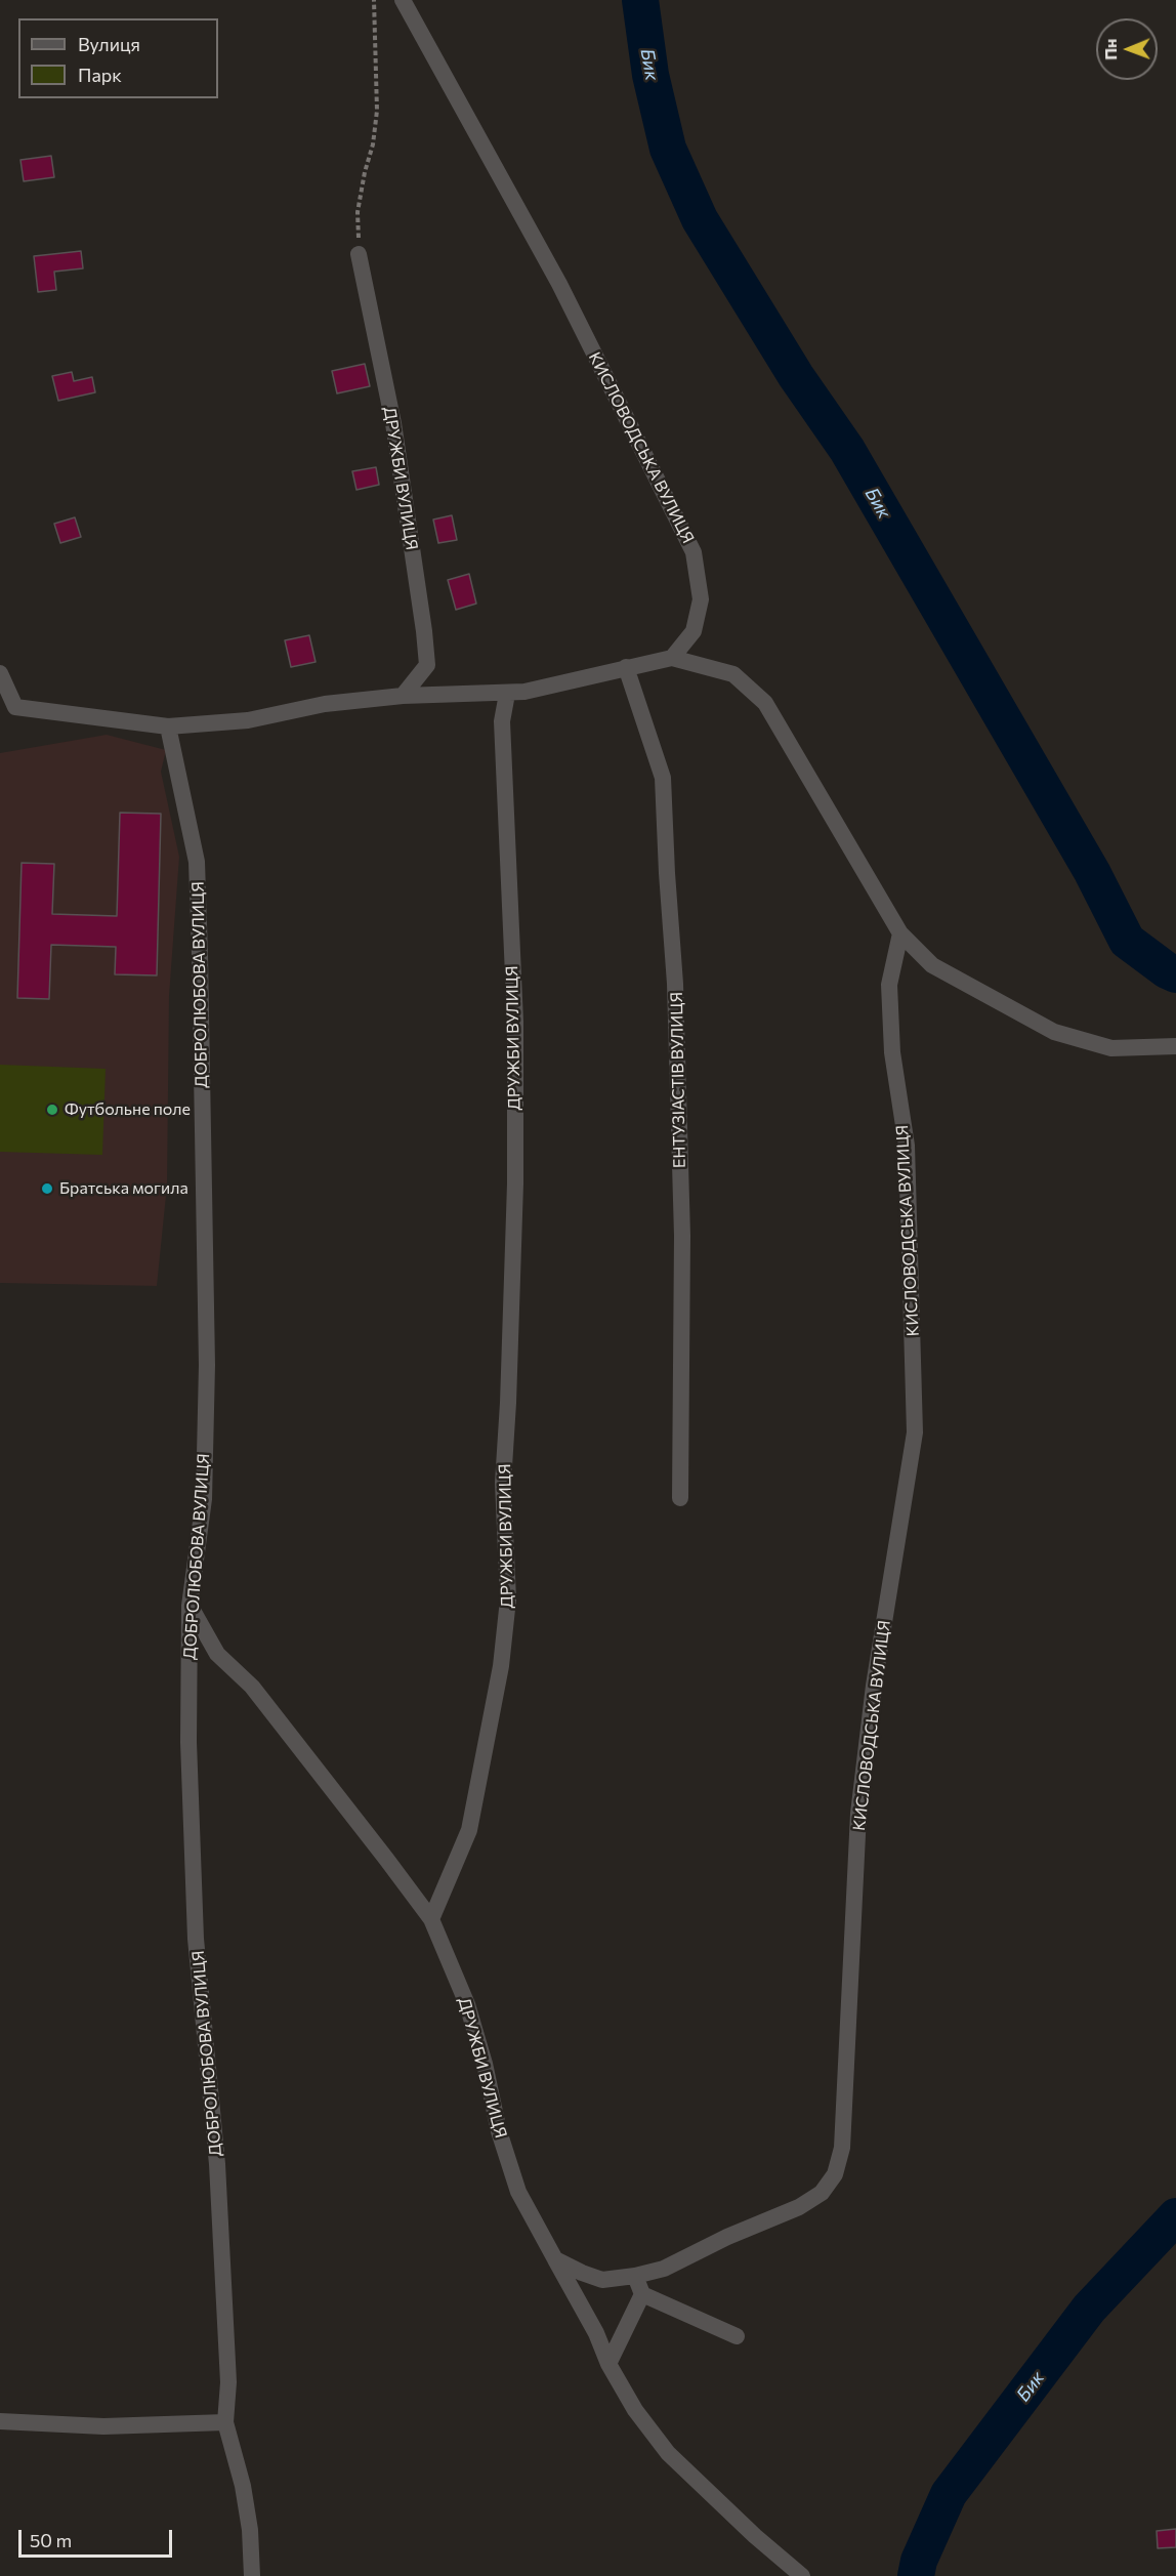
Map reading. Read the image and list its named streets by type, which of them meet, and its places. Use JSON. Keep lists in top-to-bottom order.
{
  "streets": {
    "street": [
      "КИСЛОВОДСЬКА ВУЛИЦЯ",
      "ДРУЖБИ ВУЛИЦЯ",
      "ДОБРОЛЮБОВА ВУЛИЦЯ",
      "ЕНТУЗІАСТІВ ВУЛИЦЯ"
    ]
  },
  "water": ["Бик"],
  "places": ["Футбольне поле", "Братська могила"],
  "legend": ["Вулиця", "Парк"],
  "scale_bar": "50 m",
  "north": "left"
}
